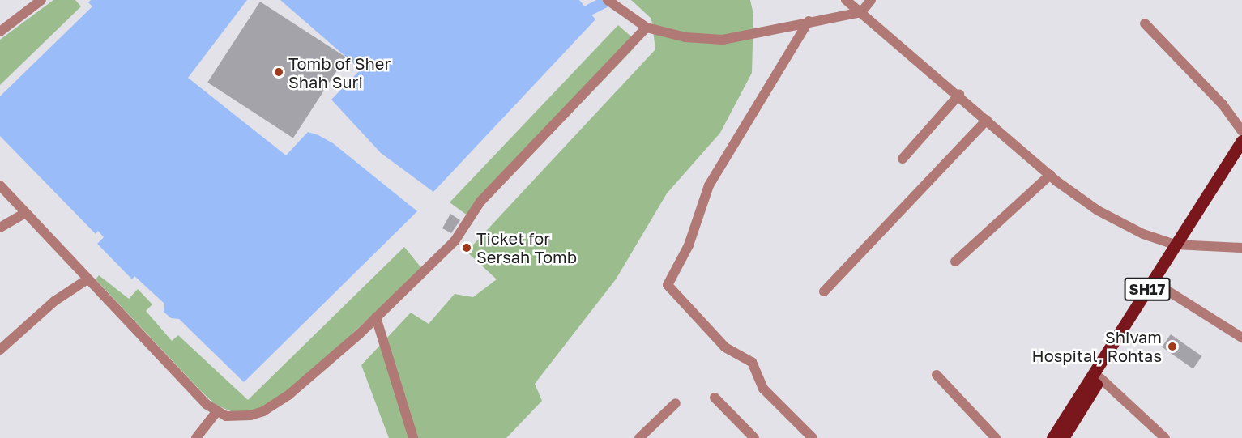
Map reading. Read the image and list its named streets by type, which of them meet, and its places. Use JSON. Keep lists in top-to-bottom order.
{
  "streets": {
    "main road": ["SH17"]
  },
  "places": ["Tomb of Sher Shah Suri", "Ticket for Sersah Tomb", "Shivam Hospital, Rohtas"]
}
